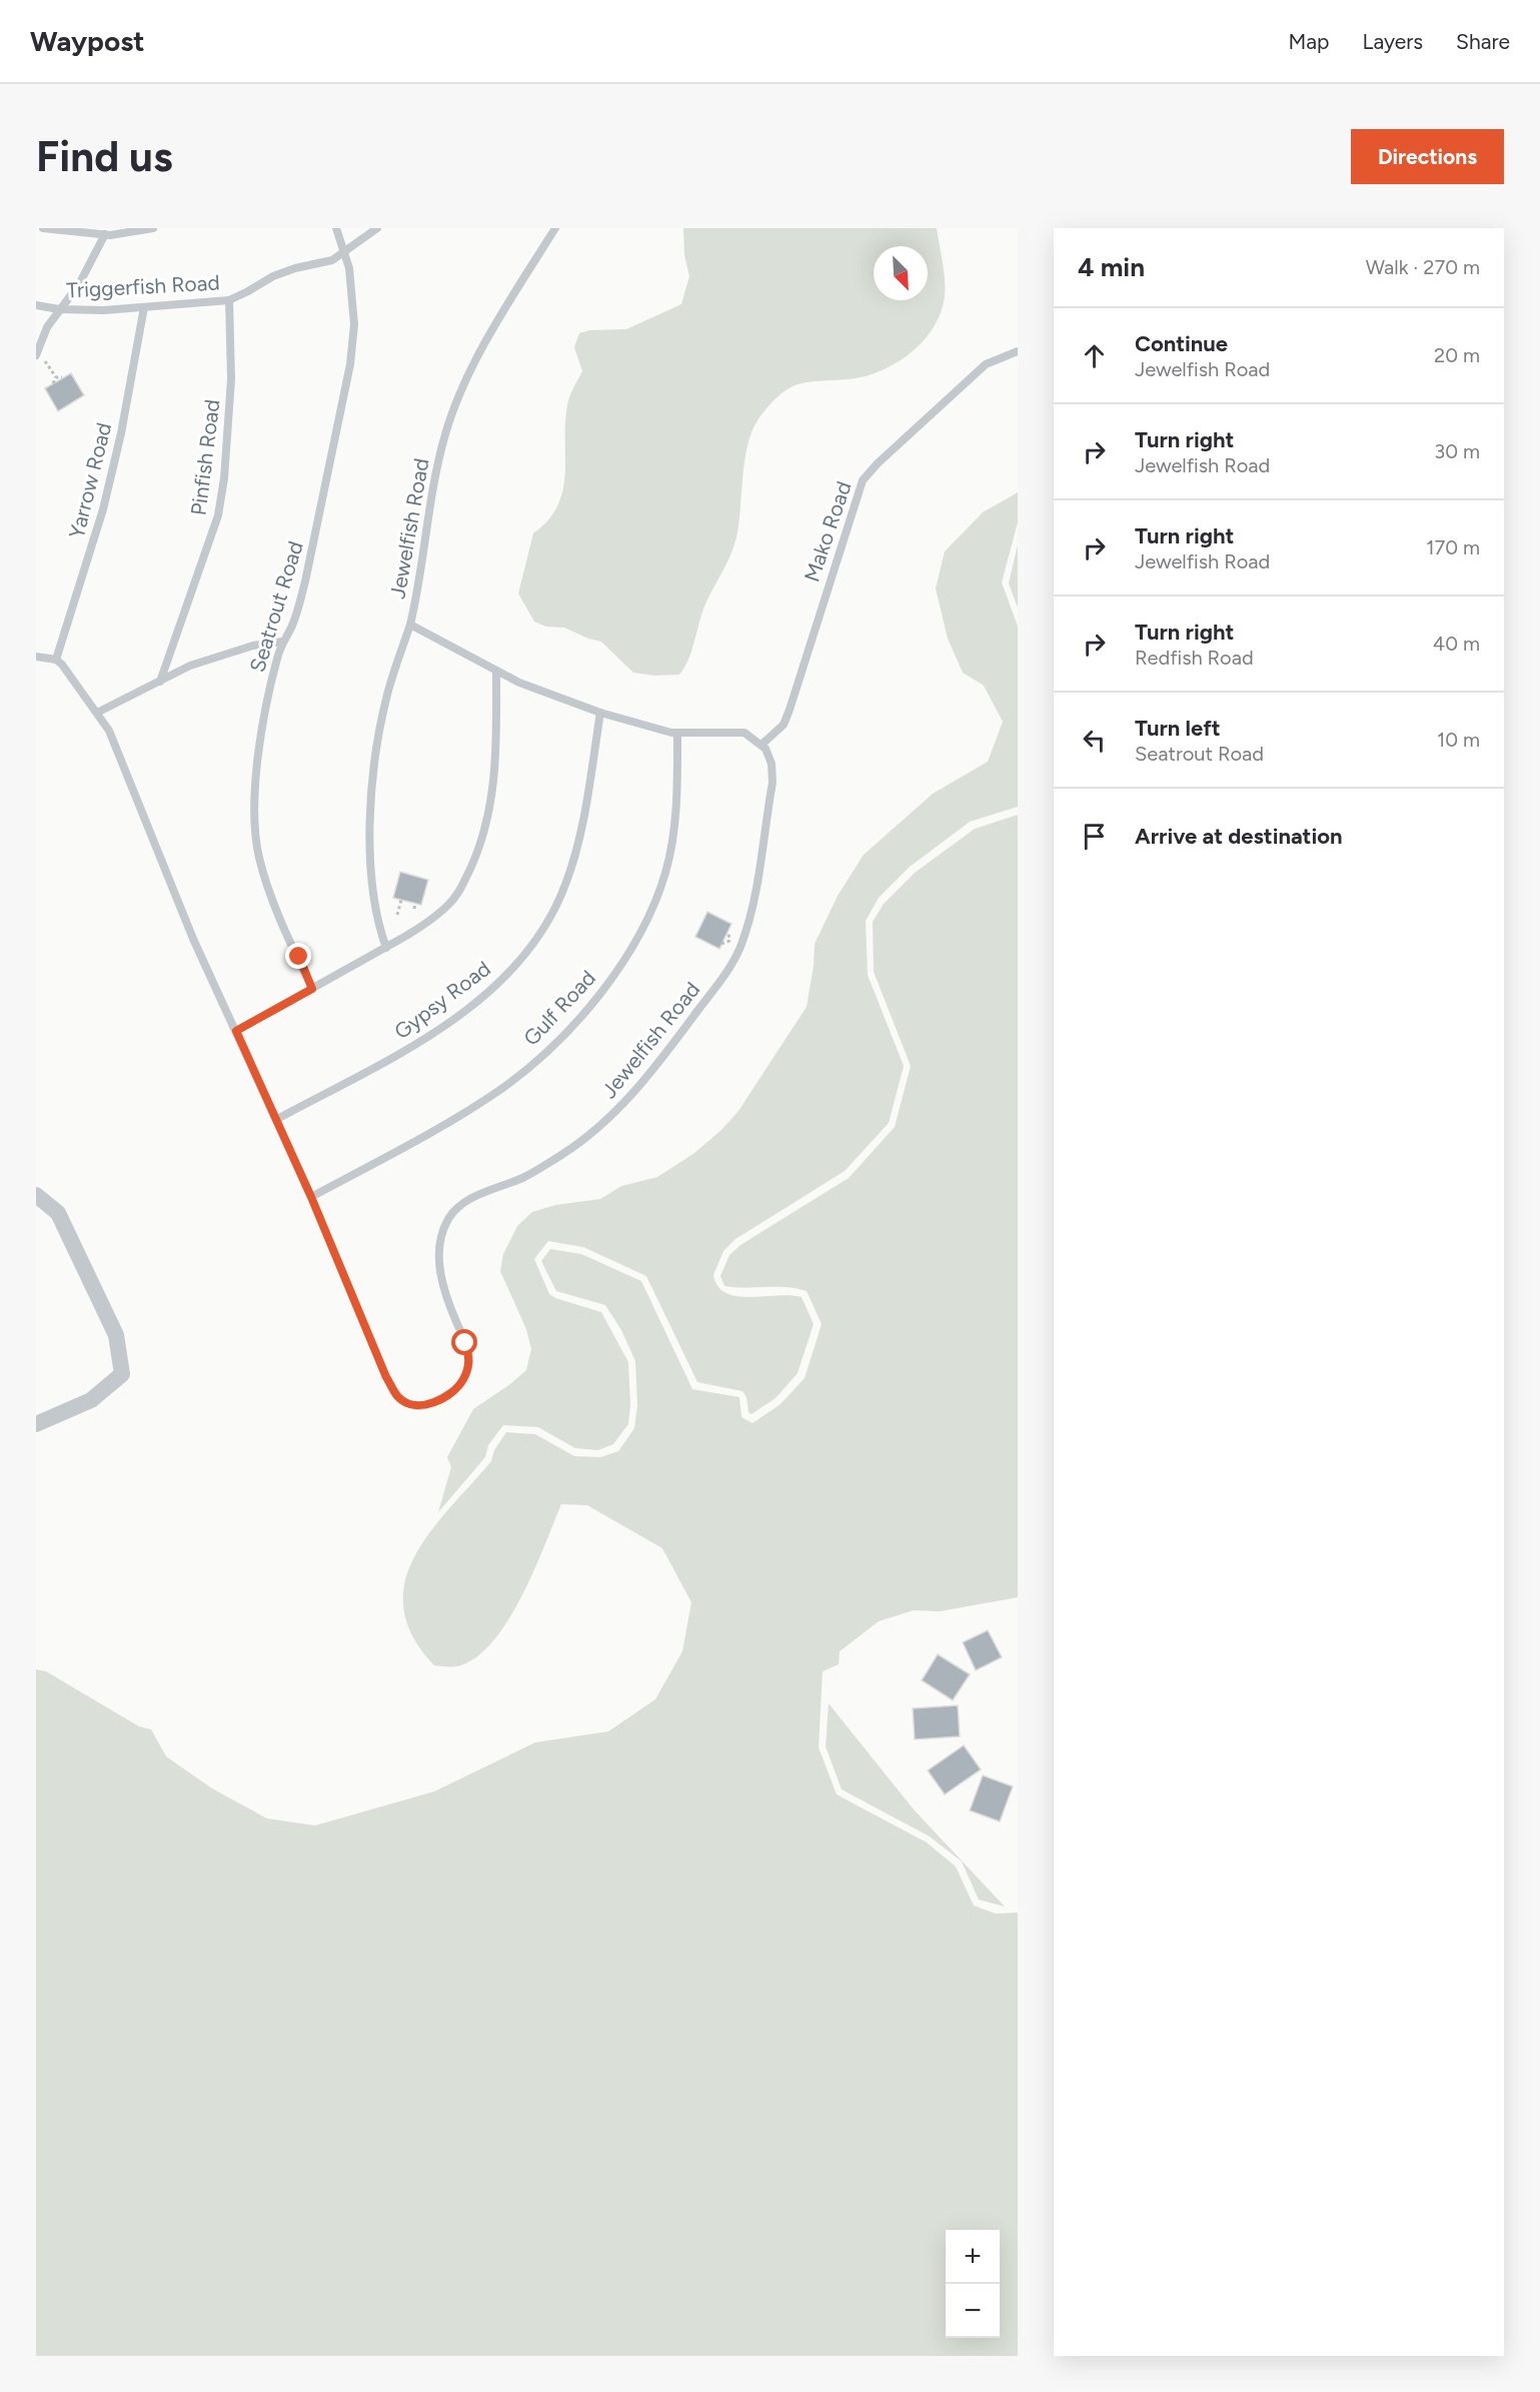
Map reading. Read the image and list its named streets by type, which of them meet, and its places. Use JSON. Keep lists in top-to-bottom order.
{
  "streets": {
    "lane": [
      "Triggerfish Road",
      "Pinfish Road",
      "Yarrow Road",
      "Jewelfish Road",
      "Mako Road",
      "Seatrout Road",
      "Gypsy Road",
      "Gulf Road"
    ]
  },
  "crossings": [
    ["Triggerfish Road", "Pinfish Road"],
    ["Triggerfish Road", "Yarrow Road"],
    ["Triggerfish Road", "Seatrout Road"],
    ["Yarrow Road", "Jewelfish Road"],
    ["Jewelfish Road", "Mako Road"],
    ["Jewelfish Road", "Gypsy Road"],
    ["Jewelfish Road", "Gulf Road"]
  ],
  "north": "bottom right",
  "page": {
    "header": "Waypost",
    "nav": ["Map", "Layers", "Share"],
    "buttons": "Directions",
    "title": "Find us",
    "heading": ["4 min", "Walk · 270 m"],
    "list": [
      ["Continue", "Jewelfish Road", "20 m"],
      ["Turn right", "Jewelfish Road", "30 m"],
      ["Turn right", "Jewelfish Road", "170 m"],
      ["Turn right", "Redfish Road", "40 m"],
      ["Turn left", "Seatrout Road", "10 m"],
      "Arrive at destination"
    ],
    "map_buttons": ["+", "−"]
  }
}
